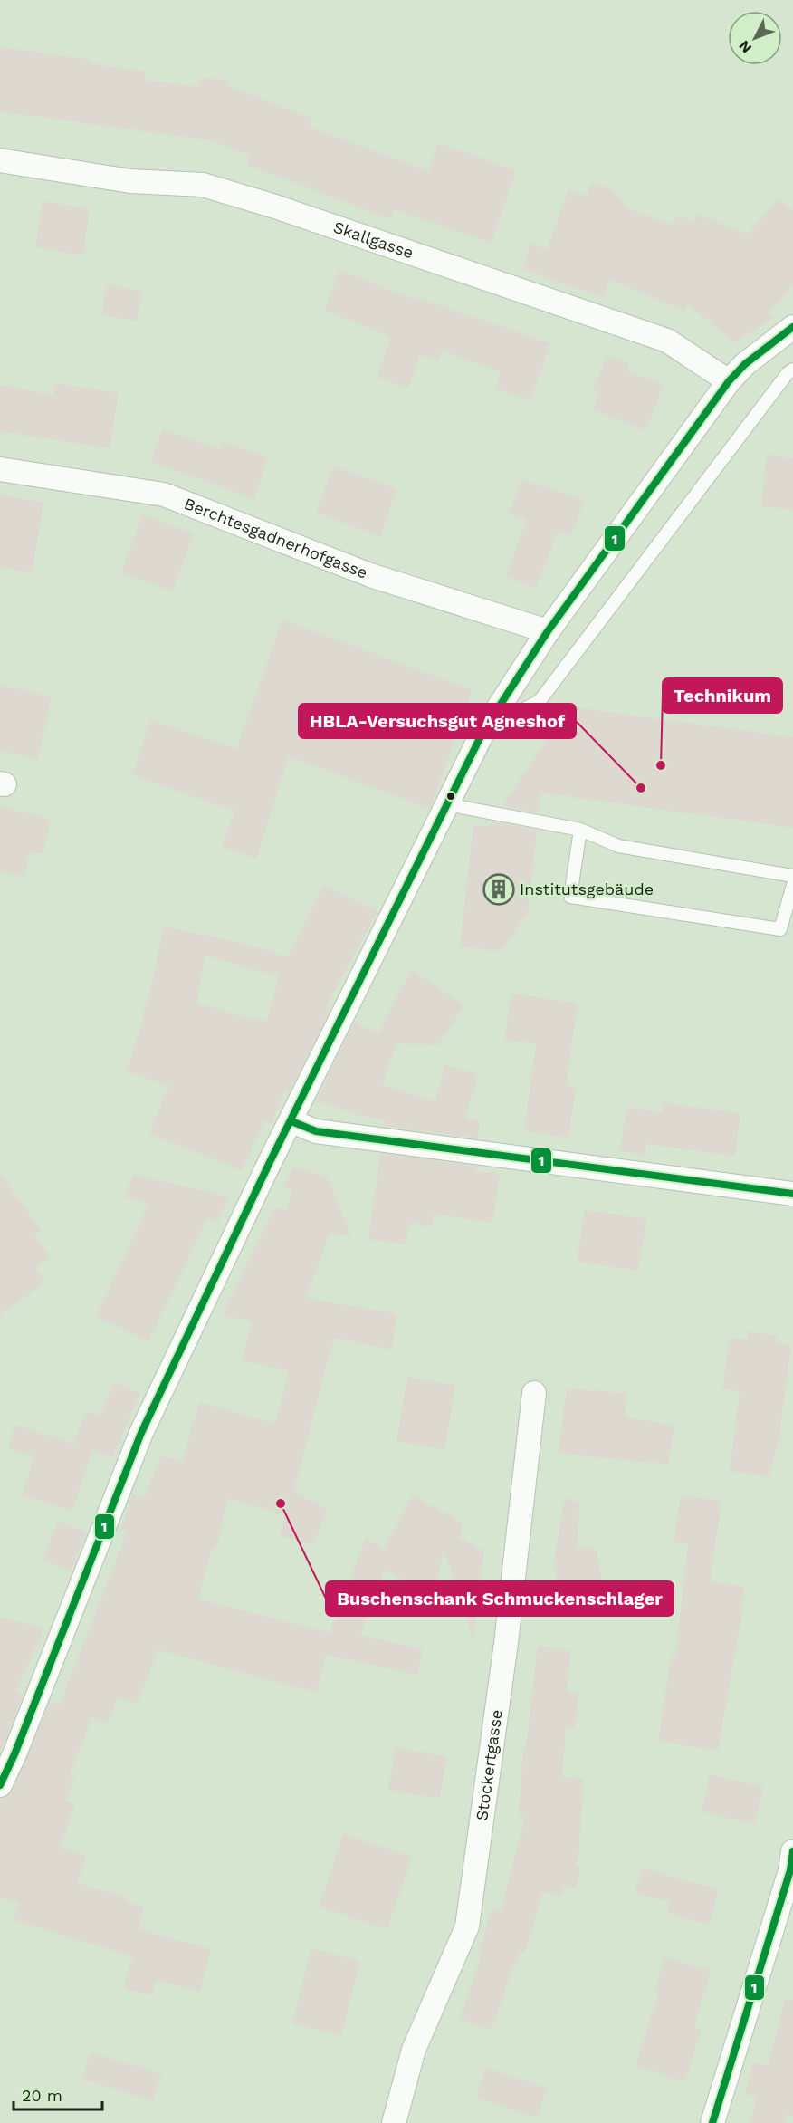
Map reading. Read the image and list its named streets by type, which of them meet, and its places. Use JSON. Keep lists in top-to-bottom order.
{
  "streets": {
    "street": ["Skallgasse", "Berchtesgadnerhofgasse", "Stockertgasse"]
  },
  "places": {
    "other": ["Technikum", "HBLA-Versuchsgut Agneshof", "Buschenschank Schmuckenschlager"],
    "building": ["Institutsgebäude"]
  },
  "lines": ["transit line 1"],
  "scale_bar": "20 m",
  "north": "bottom left"
}
